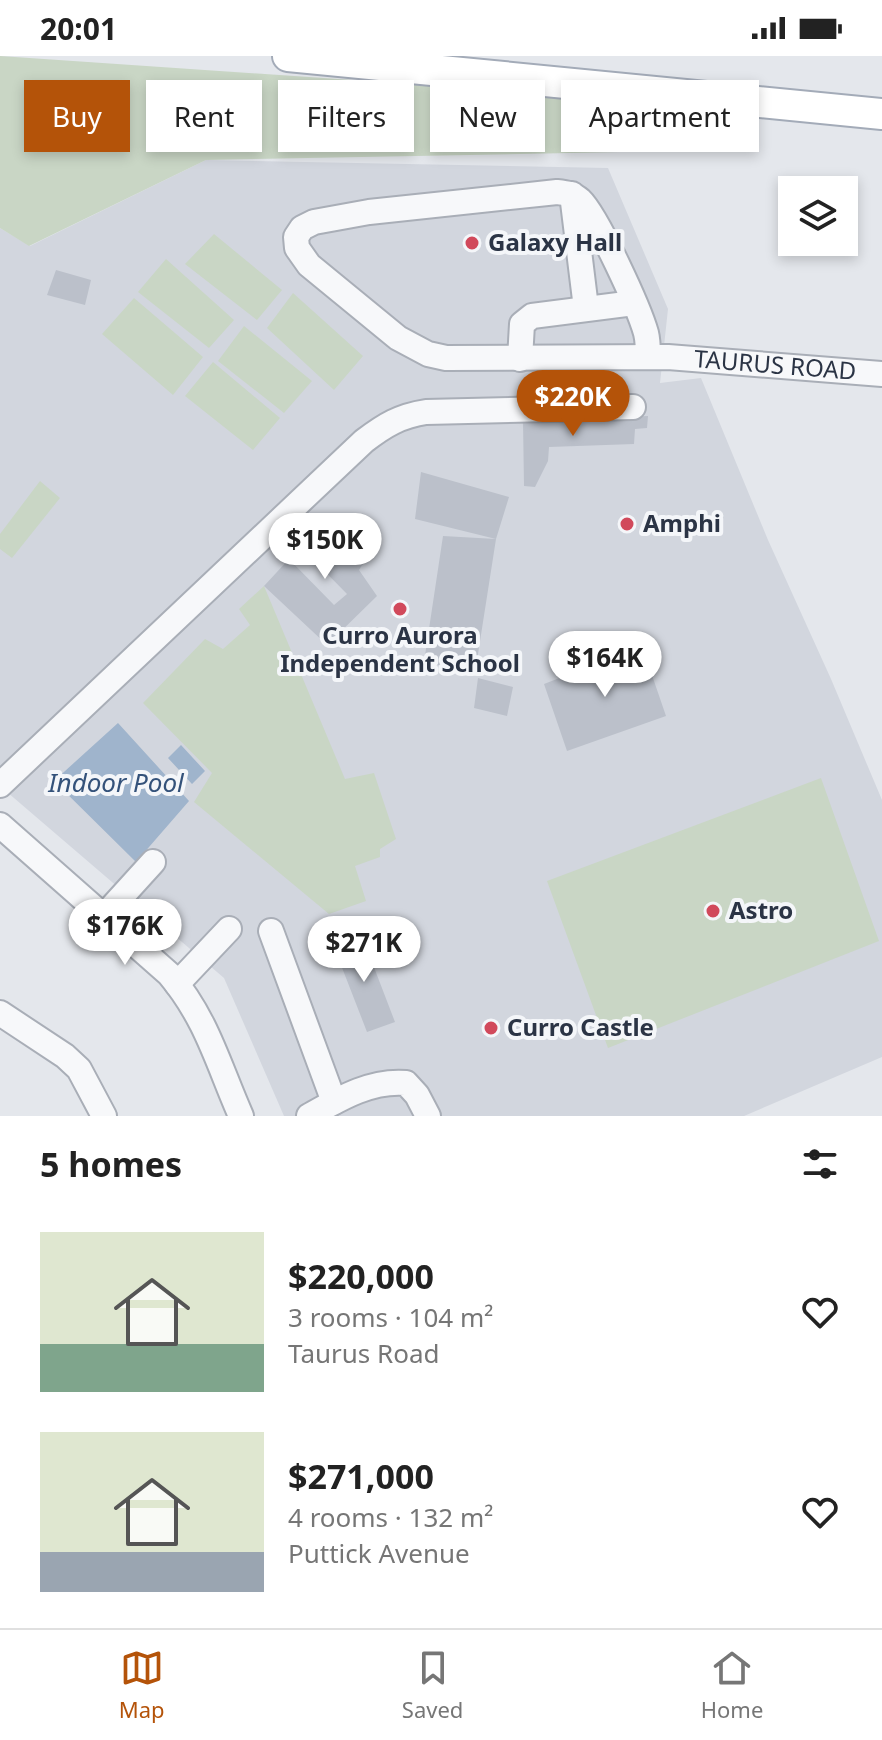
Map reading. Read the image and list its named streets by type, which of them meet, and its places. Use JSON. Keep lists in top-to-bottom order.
{
  "streets": {
    "street": ["TAURUS ROAD"]
  },
  "water": ["Indoor Pool"],
  "places": [
    "Galaxy Hall",
    "Amphi",
    "Curro Aurora Independent School",
    "Astro",
    "Curro Castle"
  ],
  "page": {
    "status": "20:01",
    "chip": [
      "Buy",
      "Rent",
      "Filters",
      "New",
      "Apartment"
    ],
    "price": [
      "$220K",
      "$150K",
      "$164K",
      "$176K",
      "$271K"
    ],
    "heading": "5 homes",
    "list": [
      {
        "name": "$220,000",
        "note": "3 rooms · 104 m² · Taurus Road"
      },
      {
        "name": "$271,000",
        "note": "4 rooms · 132 m² · Puttick Avenue"
      }
    ],
    "tabs": ["Map", "Saved", "Home"]
  }
}
